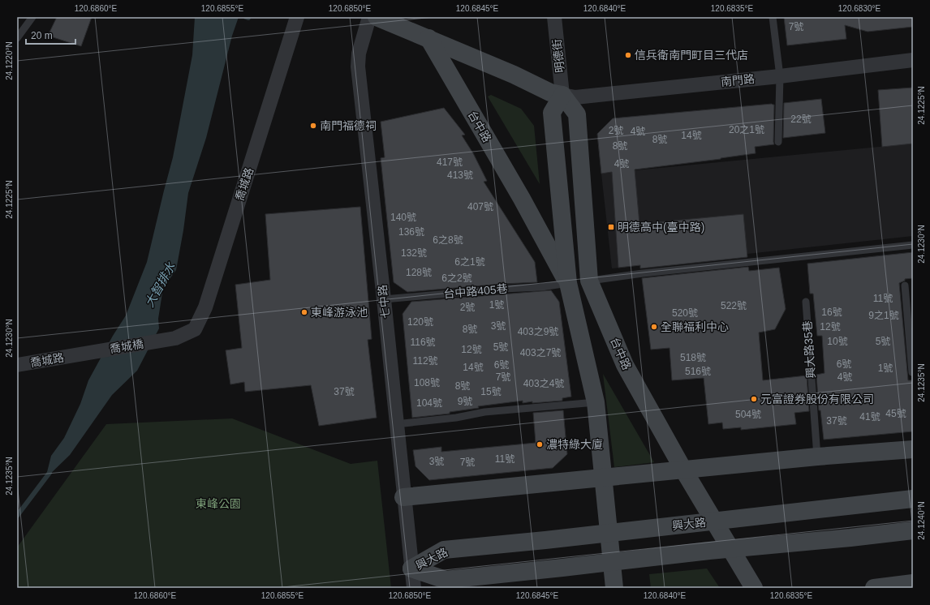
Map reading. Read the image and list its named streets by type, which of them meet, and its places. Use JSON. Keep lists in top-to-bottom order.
{
  "streets": {
    "street": [
      "明德街",
      "南門路",
      "台中路",
      "喬城路",
      "七中路",
      "喬城橋",
      "興大路"
    ],
    "lane": ["台中路405巷", "興大路35巷"]
  },
  "crossings": [
    ["明德街", "南門路"],
    ["明德街", "台中路"],
    ["南門路", "台中路"],
    ["台中路", "台中路405巷"],
    ["台中路", "興大路"],
    ["喬城路", "喬城橋"],
    ["台中路405巷", "七中路"],
    ["七中路", "興大路"]
  ],
  "water": ["大智排水"],
  "parks": ["東峰公園"],
  "places": {
    "other": [
      "信兵衛南門町目三代店",
      "南門福德祠",
      "東峰游泳池",
      "全聯福利中心",
      "元富證券股份有限公司",
      "濃特綠大廈"
    ],
    "transit": ["明德高中(臺中路)"]
  },
  "house_numbers": [
    "7號",
    "22號",
    "20之1號",
    "2號",
    "4號",
    "14號",
    "8號",
    "8號",
    "417號",
    "4號",
    "413號",
    "407號",
    "140號",
    "136號",
    "6之8號",
    "132號",
    "6之1號",
    "128號",
    "6之2號",
    "11號",
    "1號",
    "522號",
    "2號",
    "16號",
    "520號",
    "9之1號",
    "120號",
    "3號",
    "12號",
    "8號",
    "403之9號",
    "10號",
    "5號",
    "116號",
    "5號",
    "12號",
    "403之7號",
    "518號",
    "112號",
    "6號",
    "6號",
    "14號",
    "1號",
    "516號",
    "7號",
    "4號",
    "108號",
    "403之4號",
    "8號",
    "37號",
    "15號",
    "9號",
    "104號",
    "45號",
    "504號",
    "41號",
    "37號",
    "11號",
    "3號",
    "7號"
  ],
  "scale_bar": "20 m",
  "coordinates": [
    "120.6860°E",
    "120.6855°E",
    "120.6850°E",
    "120.6845°E",
    "120.6840°E",
    "120.6835°E",
    "120.6830°E",
    "24.1220°N",
    "24.1225°N",
    "24.1230°N",
    "24.1235°N",
    "24.1240°N"
  ]
}
